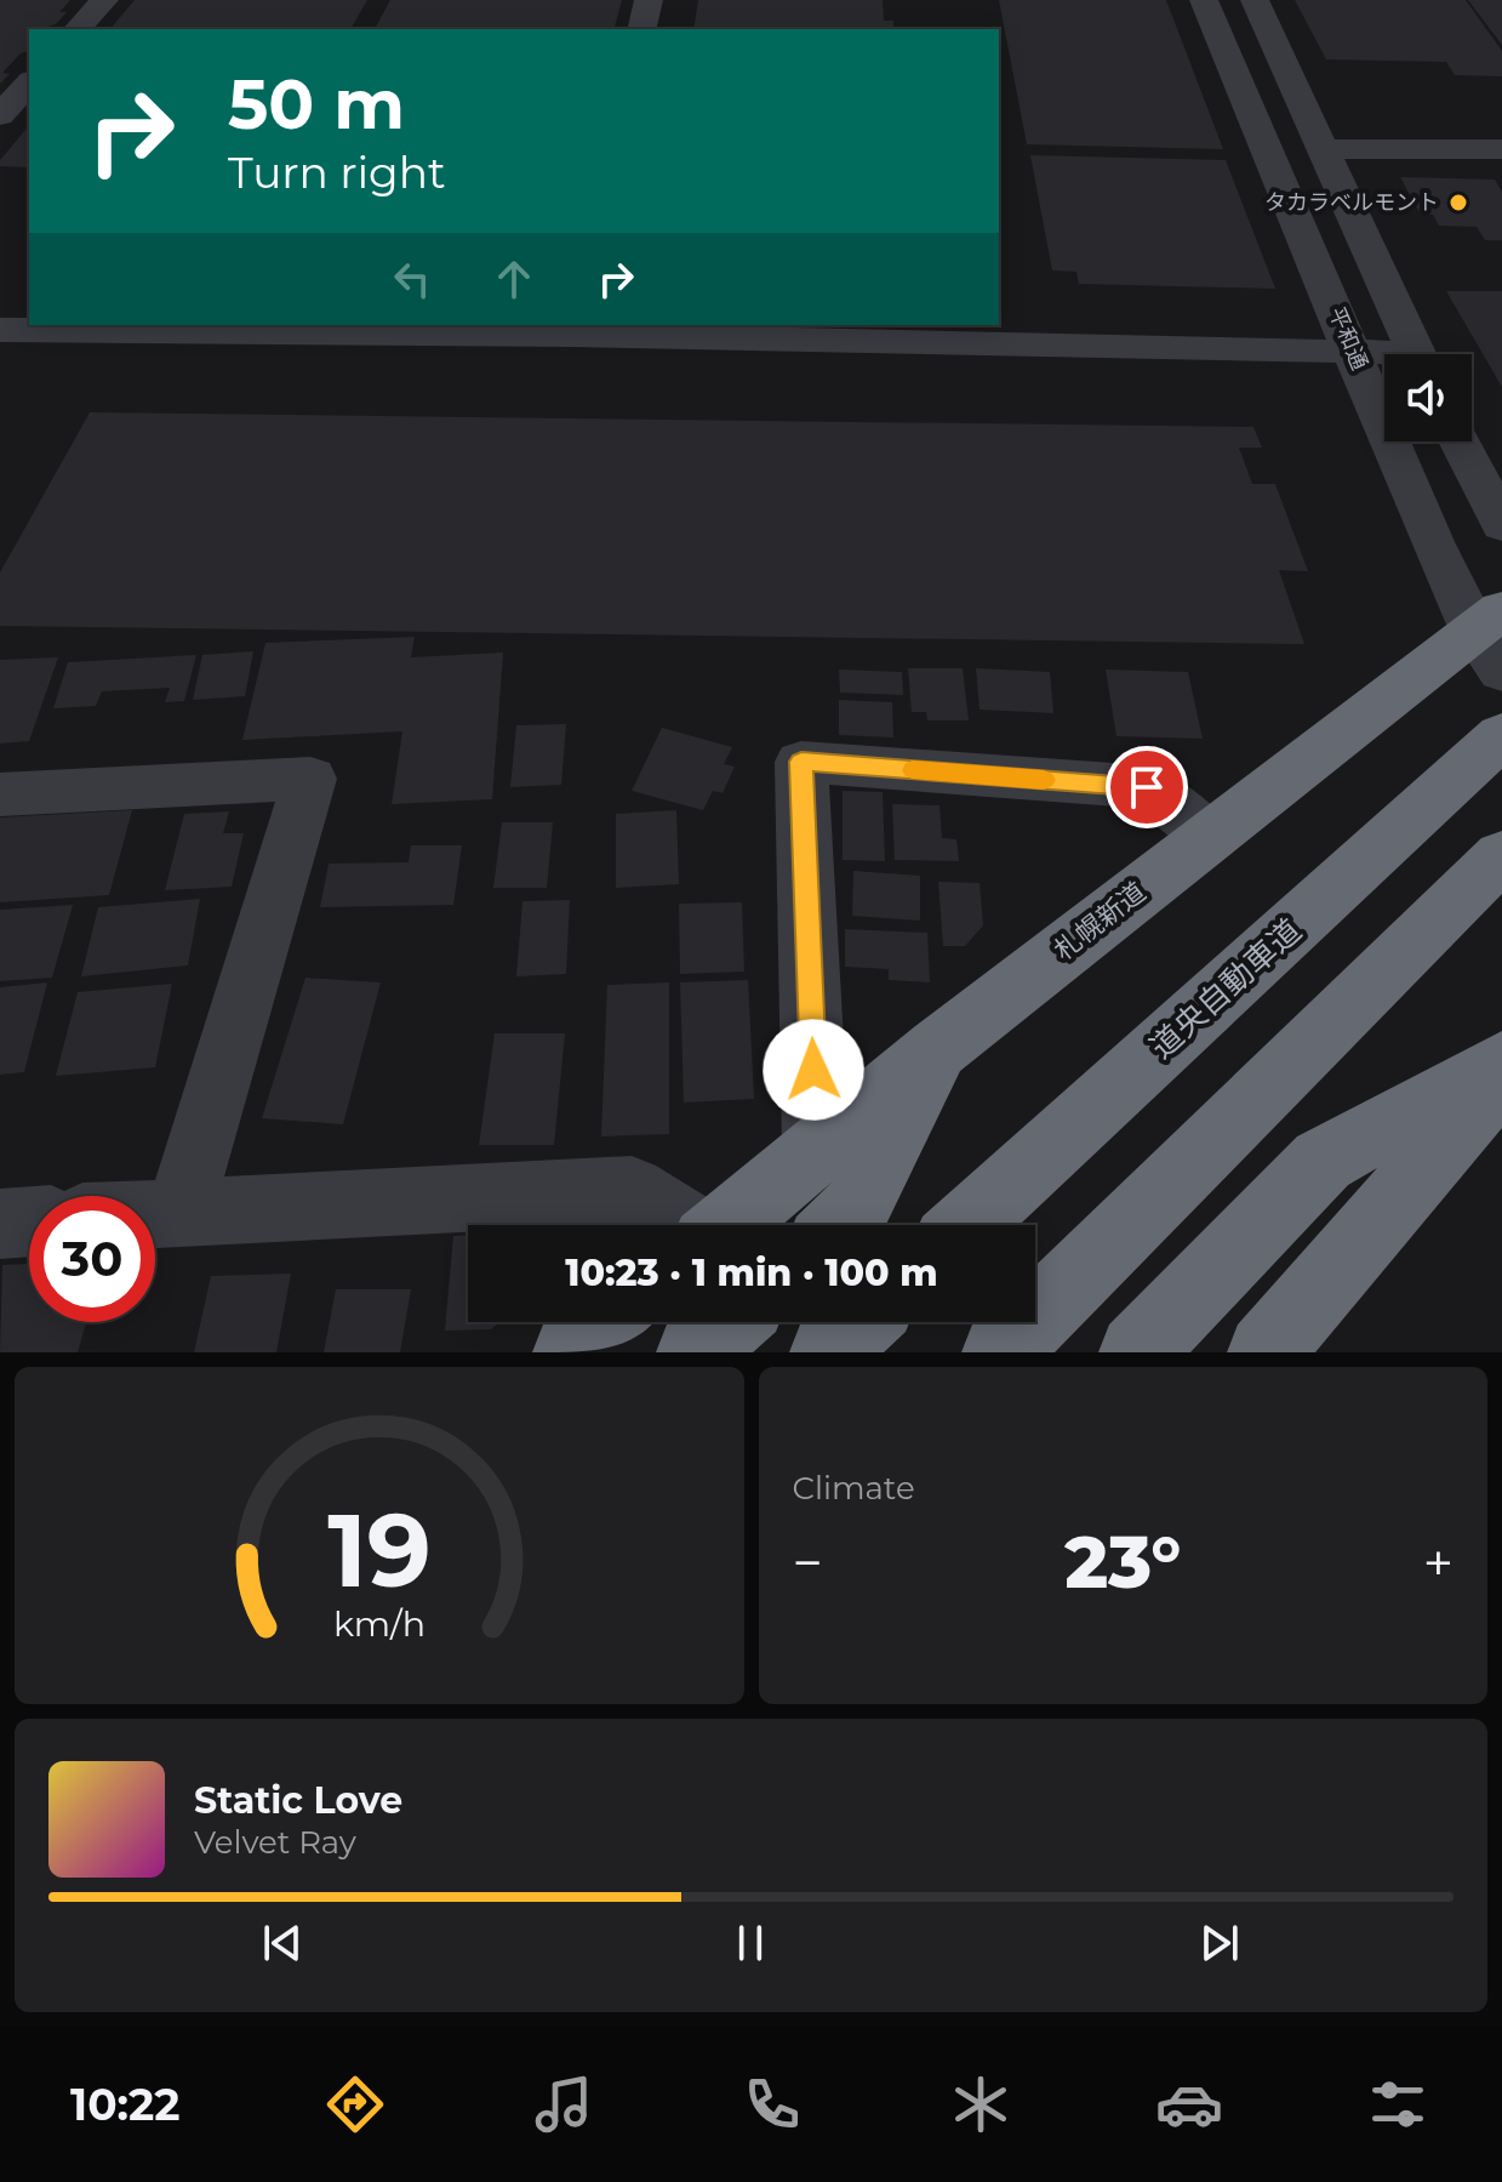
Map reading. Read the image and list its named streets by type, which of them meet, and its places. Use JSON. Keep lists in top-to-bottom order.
{
  "streets": {
    "highway": ["札幌新道", "道央自動車道"],
    "street": ["平和通"]
  },
  "crossings": [
    ["平和通", "札幌新道"]
  ],
  "places": ["タカラベルモント"],
  "page": {
    "turn": ["50 m", "Turn right"],
    "limit": "30",
    "trip": "10:23 · 1 min · 100 m",
    "tile": "Climate",
    "heat": ["−", "23°", "+"],
    "song": ["Static Love", "Velvet Ray"],
    "tabs": "10:22",
    "gauge": ["19", "km/h"]
  }
}
